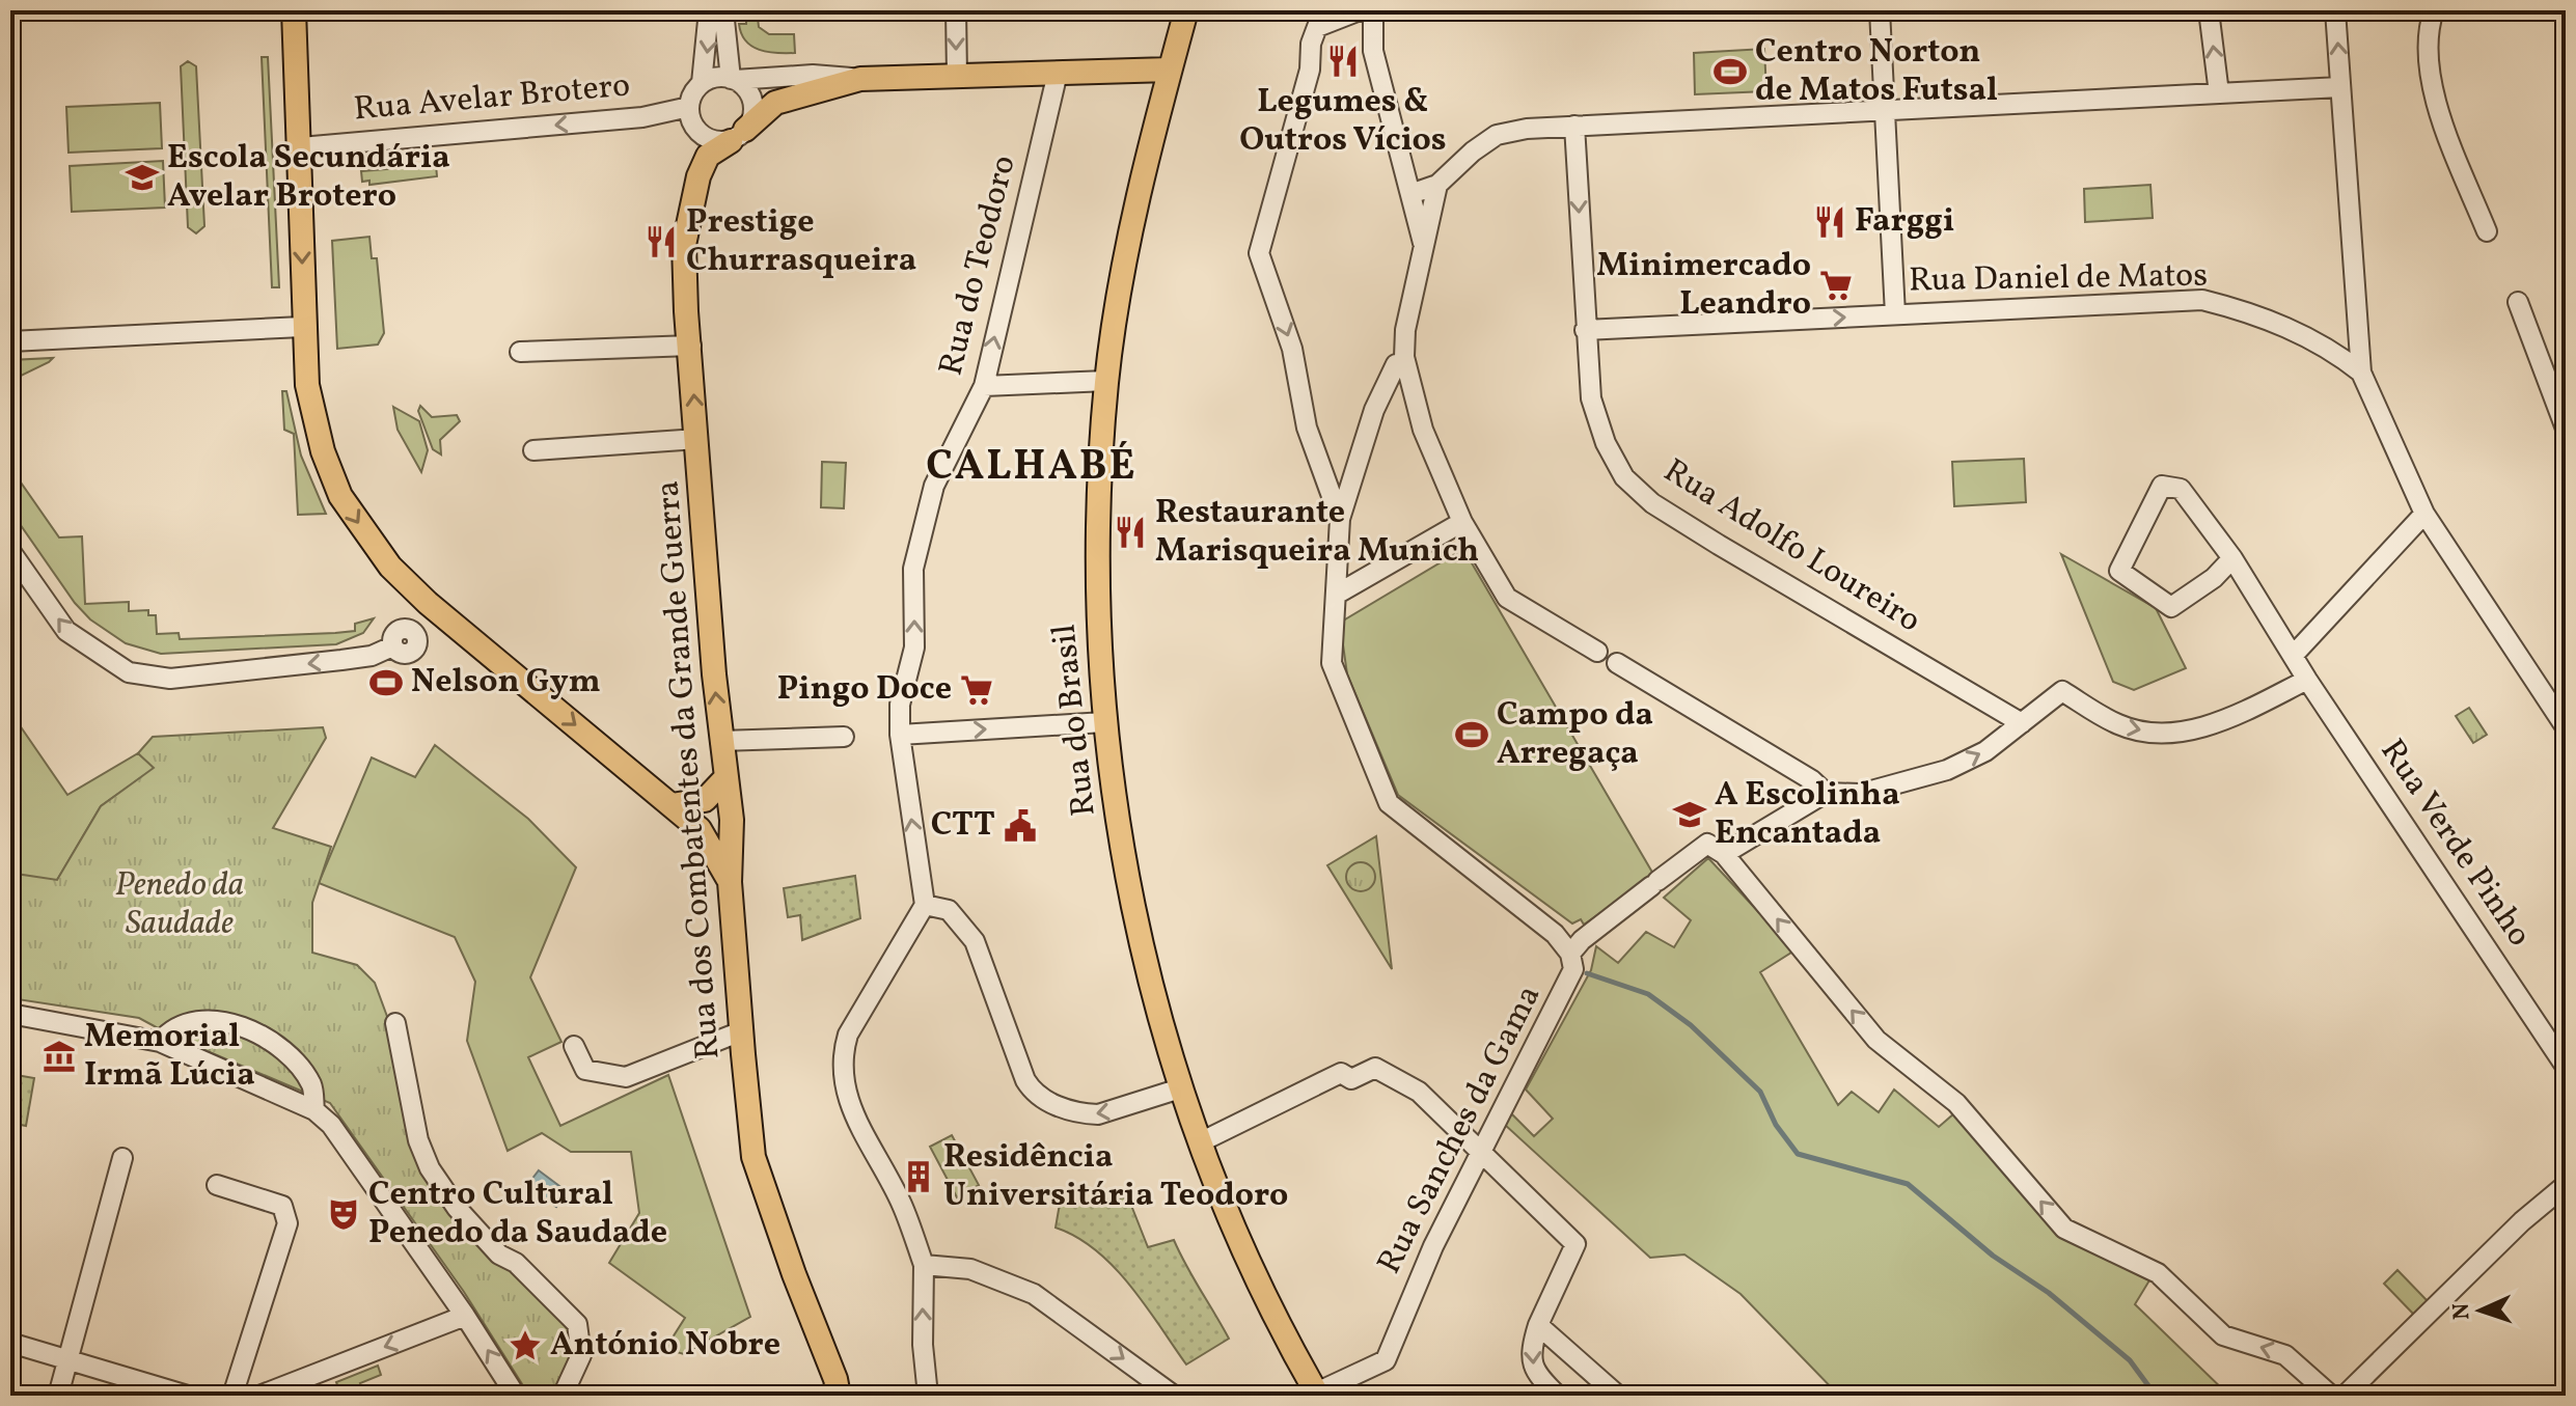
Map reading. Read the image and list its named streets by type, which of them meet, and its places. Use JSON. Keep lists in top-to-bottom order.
{
  "streets": {
    "main road": ["Rua do Brasil", "Rua dos Combatentes da Grande Guerra"],
    "street": [
      "Rua Avelar Brotero",
      "Rua do Teodoro",
      "Rua Daniel de Matos",
      "Rua Adolfo Loureiro",
      "Rua Verde Pinho",
      "Rua Sanches da Gama"
    ]
  },
  "crossings": [
    ["Rua Avelar Brotero", "Rua dos Combatentes da Grande Guerra"],
    ["Rua do Teodoro", "Rua dos Combatentes da Grande Guerra"],
    ["Rua Daniel de Matos", "Rua Adolfo Loureiro"],
    ["Rua do Brasil", "Rua dos Combatentes da Grande Guerra"],
    ["Rua do Brasil", "Rua Sanches da Gama"]
  ],
  "one_way": ["Rua Avelar Brotero", "Rua do Teodoro", "Rua Daniel de Matos"],
  "districts": ["CALHABÉ"],
  "parks": ["Penedo da Saudade"],
  "places": {
    "restaurant": [
      "Legumes & Outros Vícios",
      "Farggi",
      "Prestige Churrasqueira",
      "Restaurante Marisqueira Munich"
    ],
    "sports": ["Centro Norton de Matos Futsal", "Nelson Gym", "Campo da Arregaça"],
    "school or university": ["Escola Secundária Avelar Brotero", "A Escolinha Encantada"],
    "supermarket": ["Minimercado Leandro", "Pingo Doce"],
    "public building": ["CTT"],
    "museum": ["Memorial Irmã Lúcia"],
    "building": ["Residência Universitária Teodoro"],
    "theatre": ["Centro Cultural Penedo da Saudade"],
    "place": ["António Nobre"]
  },
  "north": "left"
}
